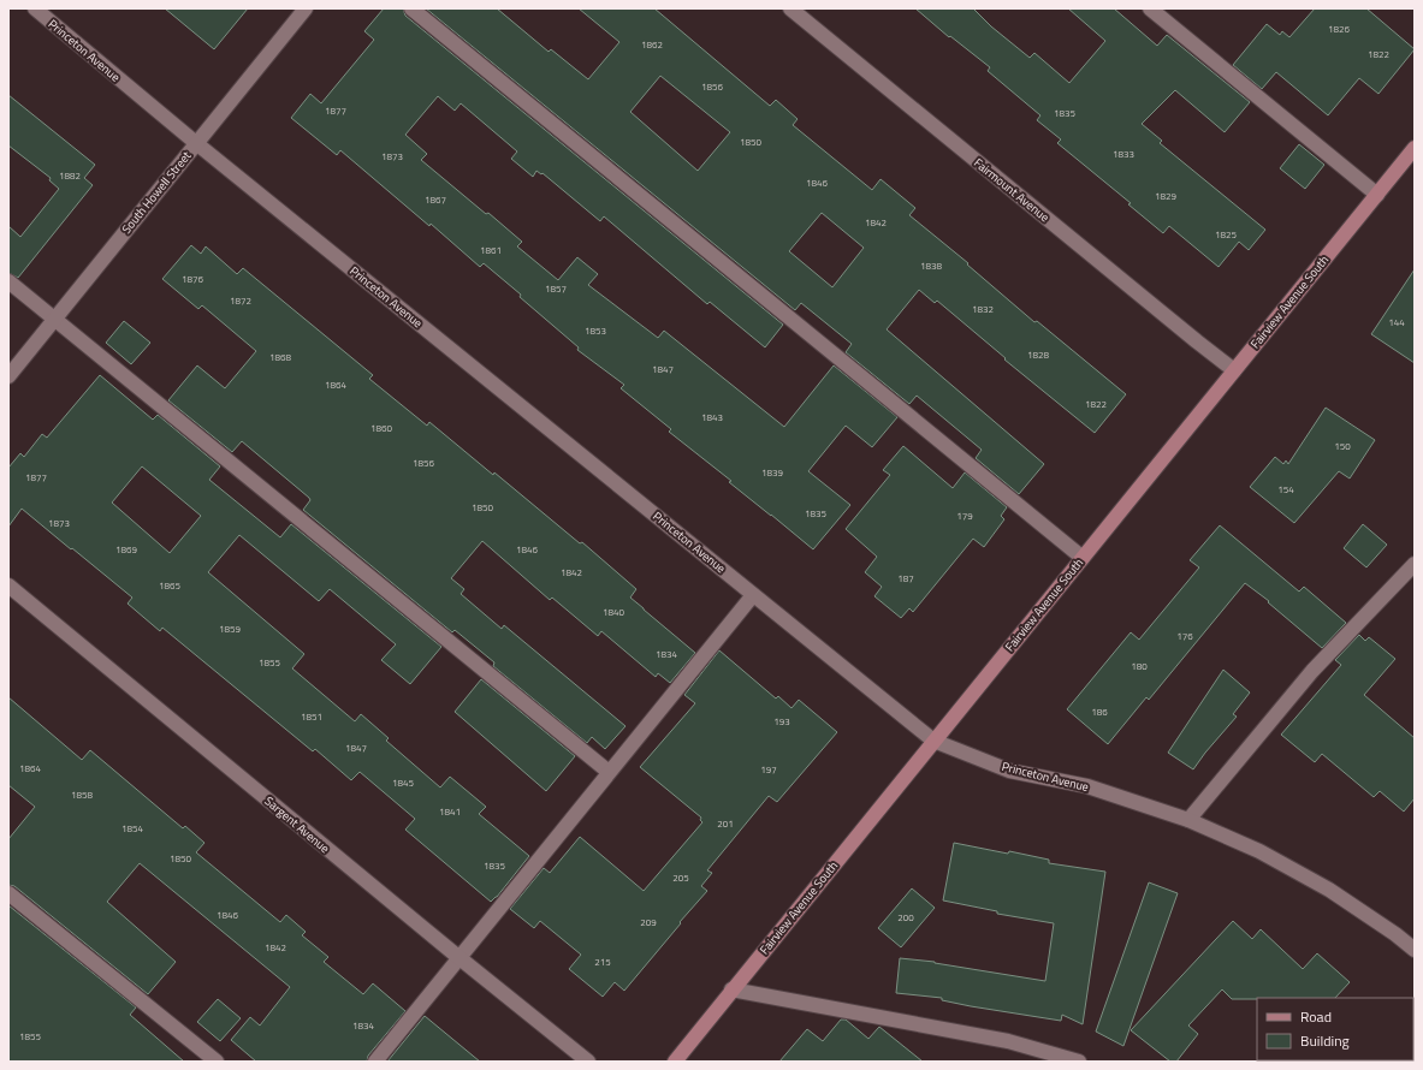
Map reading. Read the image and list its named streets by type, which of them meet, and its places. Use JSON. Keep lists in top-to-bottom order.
{
  "streets": {
    "street": [
      "Princeton Avenue",
      "Fairmount Avenue",
      "South Howell Street",
      "Fairview Avenue South",
      "Sargent Avenue"
    ]
  },
  "crossings": [
    ["Princeton Avenue", "South Howell Street"],
    ["Princeton Avenue", "Fairview Avenue South"],
    ["Fairmount Avenue", "Fairview Avenue South"]
  ],
  "house_numbers": [
    "1826",
    "1862",
    "1822",
    "1856",
    "1877",
    "1835",
    "1850",
    "1833",
    "1873",
    "1882",
    "1846",
    "1829",
    "1867",
    "1842",
    "1825",
    "1861",
    "1838",
    "1876",
    "1857",
    "1872",
    "1832",
    "144",
    "1853",
    "1828",
    "1868",
    "1847",
    "1864",
    "1822",
    "1843",
    "1860",
    "150",
    "1856",
    "1839",
    "1877",
    "154",
    "1850",
    "1835",
    "179",
    "1873",
    "1869",
    "1846",
    "1842",
    "187",
    "1865",
    "1840",
    "1859",
    "176",
    "1834",
    "1855",
    "180",
    "186",
    "1851",
    "193",
    "1847",
    "1864",
    "197",
    "1845",
    "1858",
    "1841",
    "201",
    "1854",
    "1850",
    "1835",
    "205",
    "1846",
    "200",
    "209",
    "1842",
    "215",
    "1834",
    "1855"
  ],
  "legend": ["Road", "Building"]
}
